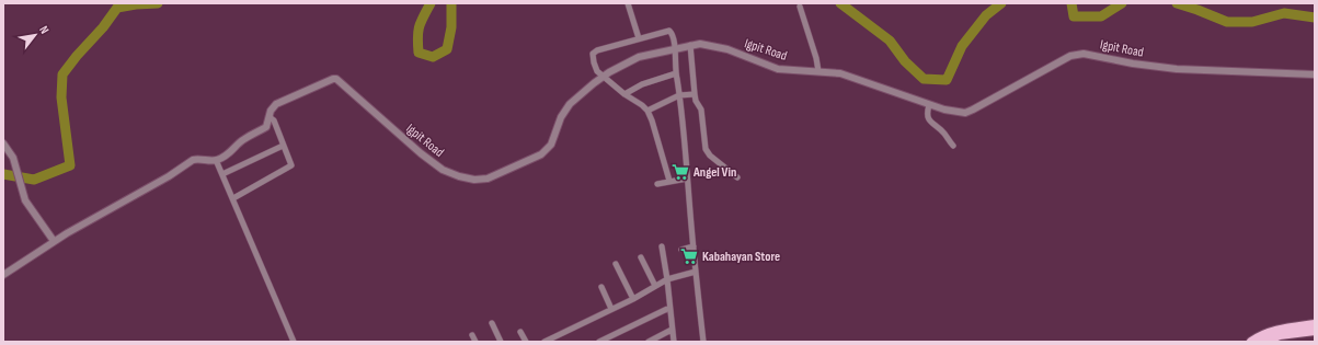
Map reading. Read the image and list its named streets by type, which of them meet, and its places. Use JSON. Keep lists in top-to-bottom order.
{
  "streets": {
    "street": ["Igpit Road"]
  },
  "places": {
    "supermarket": ["Angel Vin", "Kabahayan Store"]
  },
  "north": "top right"
}
